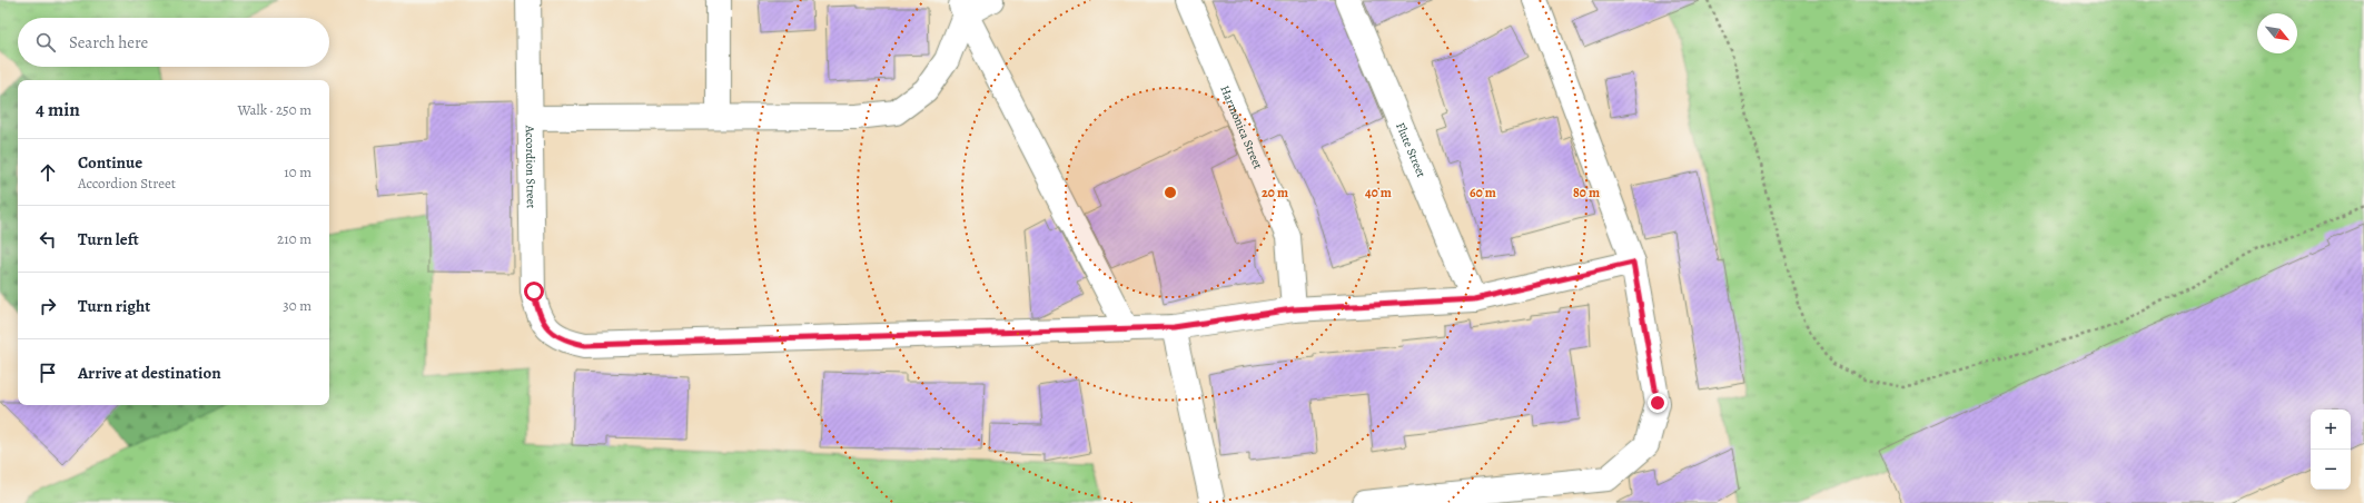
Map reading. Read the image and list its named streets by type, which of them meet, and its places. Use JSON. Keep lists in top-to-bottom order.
{
  "streets": {
    "street": ["Harmonica Street", "Flute Street", "Accordion Street"]
  },
  "north": "bottom right",
  "page": {
    "search": "Search here",
    "heading": ["4 min", "Walk · 250 m"],
    "list": [
      ["Continue", "Accordion Street", "10 m"],
      ["Turn left", "210 m"],
      ["Turn right", "30 m"],
      "Arrive at destination"
    ],
    "map_buttons": ["+", "−"]
  },
  "rings": [
    "20 m",
    "40 m",
    "60 m",
    "80 m"
  ]
}
